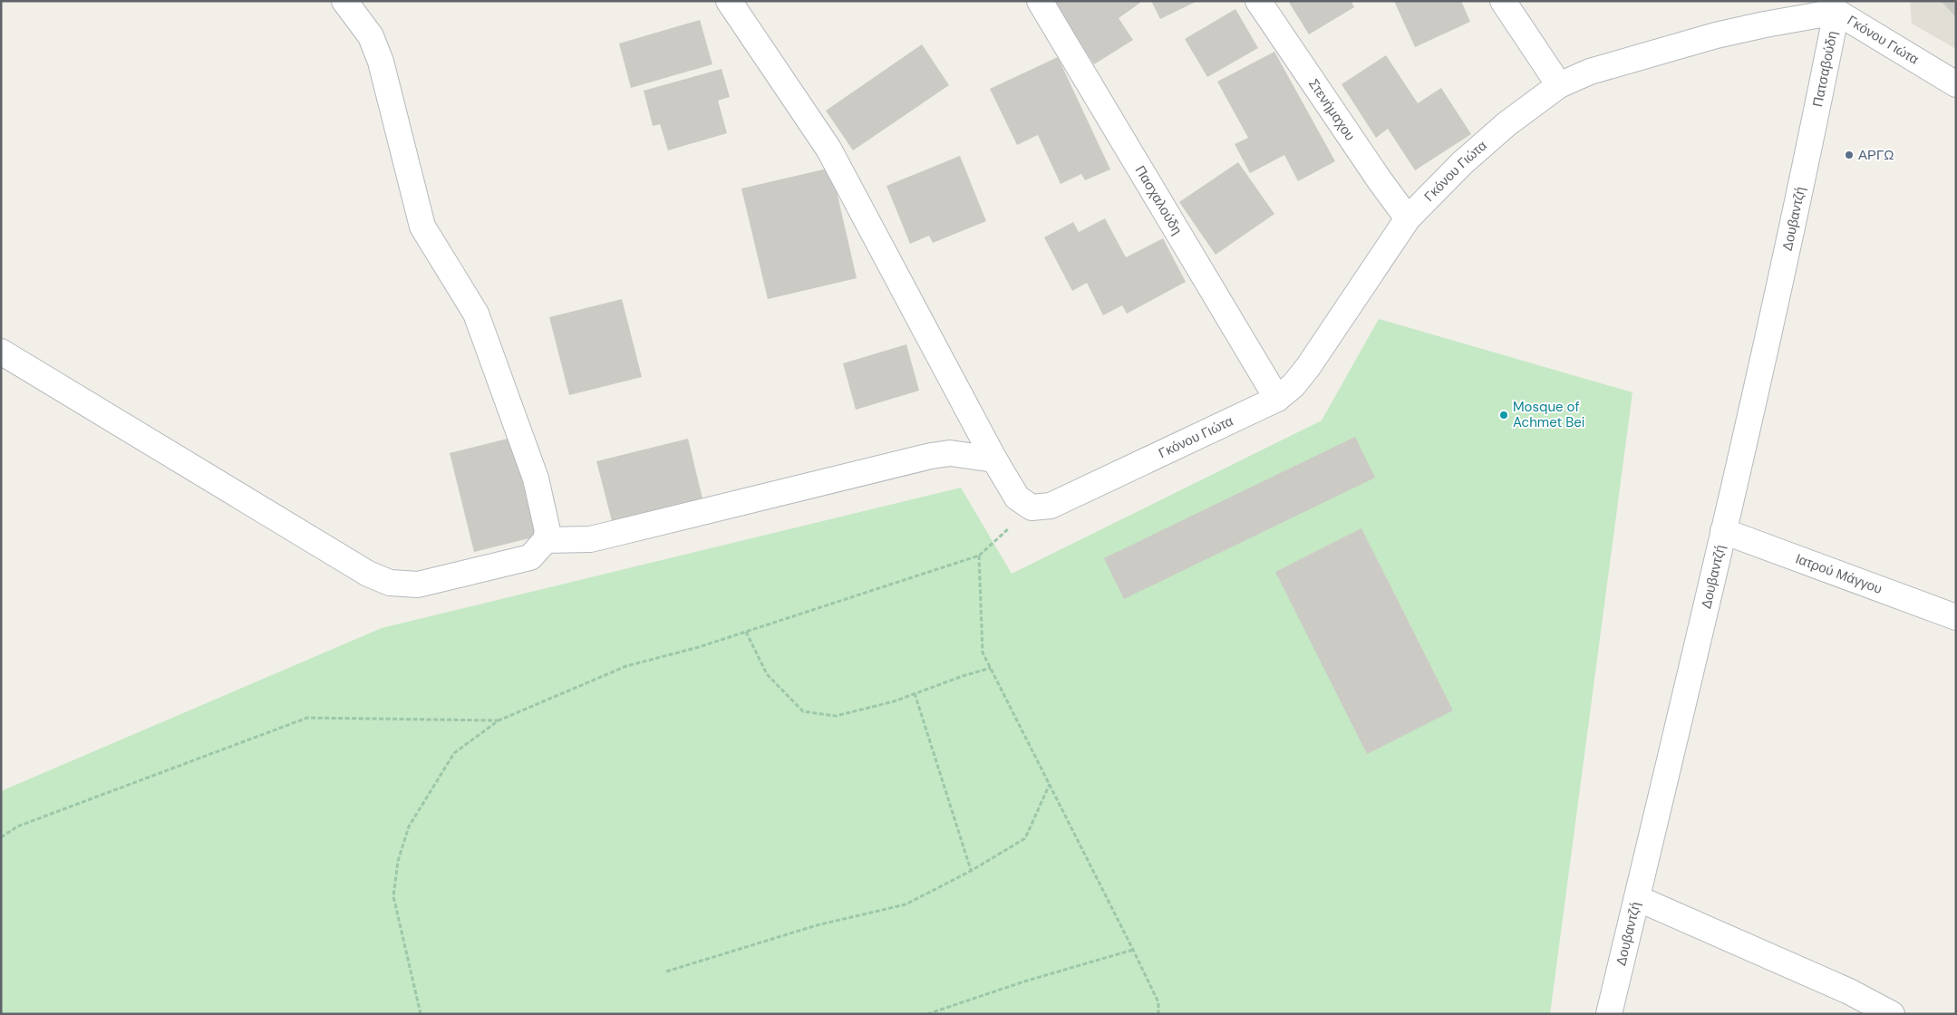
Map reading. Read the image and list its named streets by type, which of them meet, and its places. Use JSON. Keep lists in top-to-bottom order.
{
  "streets": {
    "street": [
      "Γκόνου Γιώτα",
      "Πατσαβούδη",
      "Στενήμαχου",
      "Πασχαλούδη",
      "Δουβαντζή",
      "Ιατρού Μάγγου"
    ]
  },
  "crossings": [
    ["Γκόνου Γιώτα", "Πατσαβούδη"],
    ["Γκόνου Γιώτα", "Στενήμαχου"],
    ["Γκόνου Γιώτα", "Πασχαλούδη"],
    ["Πατσαβούδη", "Δουβαντζή"],
    ["Δουβαντζή", "Ιατρού Μάγγου"]
  ],
  "places": ["ΑΡΓΩ", "Mosque of Achmet Bei"]
}
